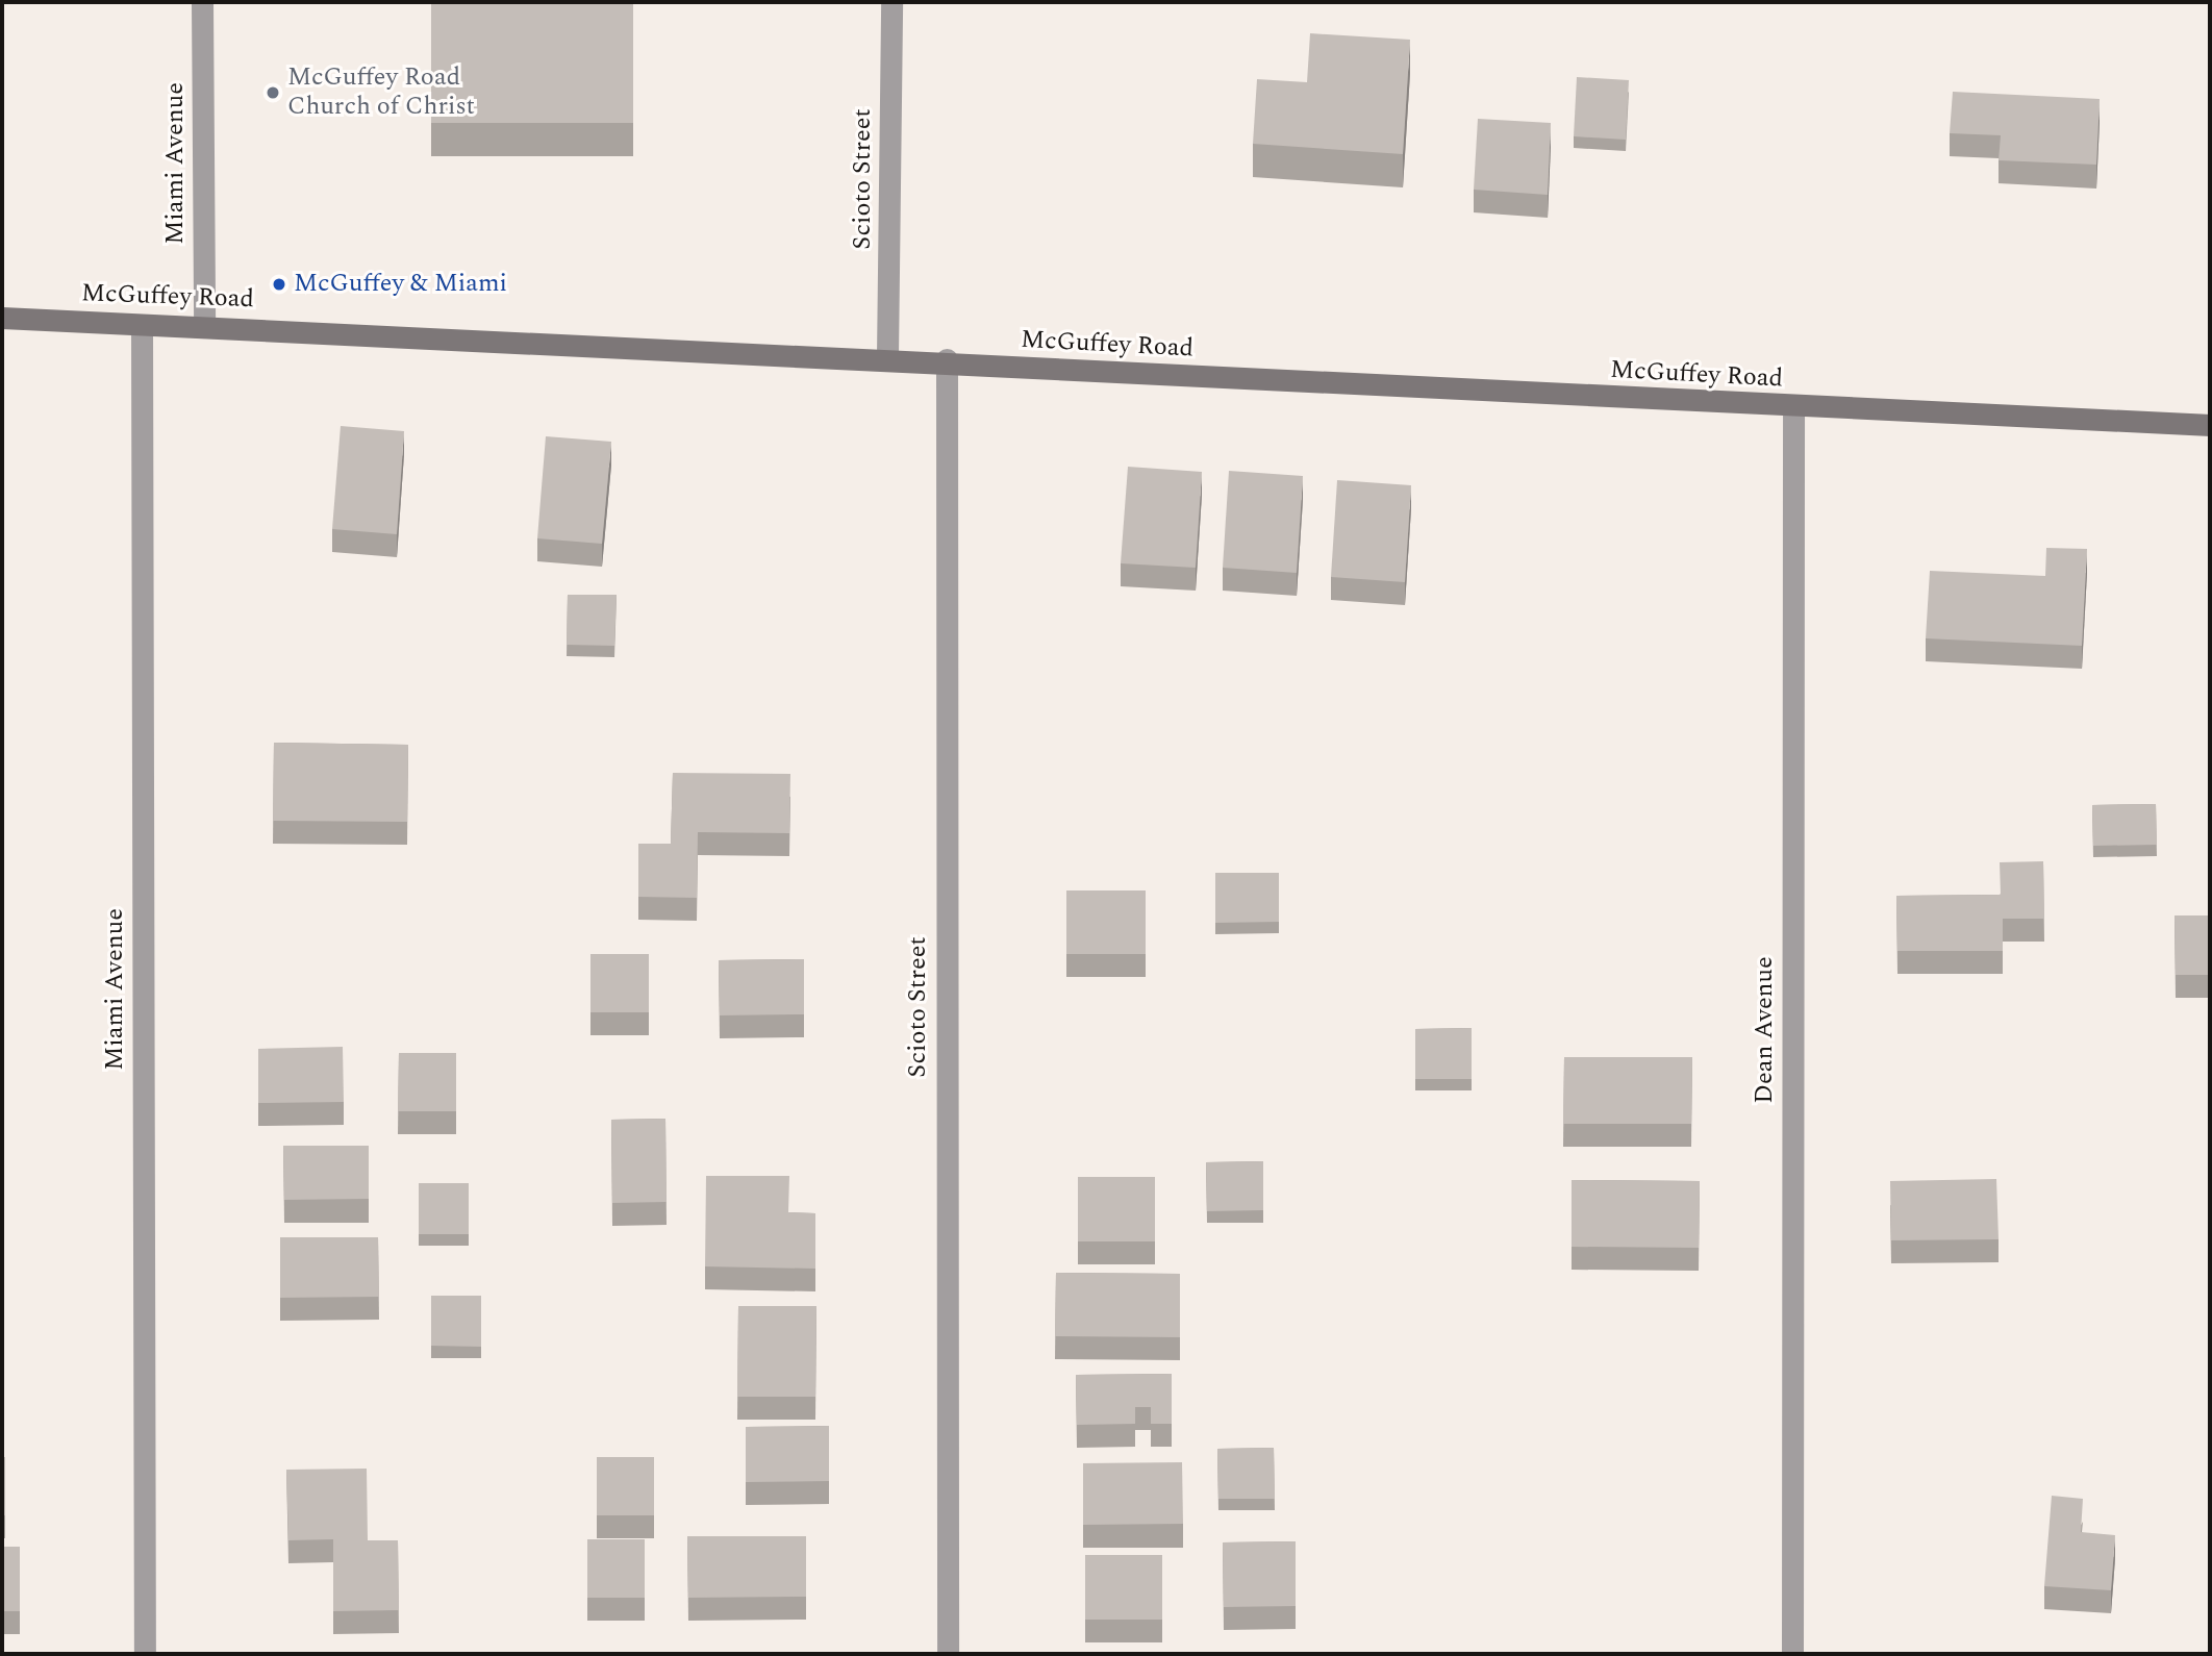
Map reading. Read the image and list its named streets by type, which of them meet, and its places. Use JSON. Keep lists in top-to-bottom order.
{
  "streets": {
    "street": [
      "Miami Avenue",
      "Scioto Street",
      "McGuffey Road",
      "Dean Avenue"
    ]
  },
  "crossings": [
    ["Miami Avenue", "McGuffey Road"],
    ["Scioto Street", "McGuffey Road"],
    ["McGuffey Road", "Dean Avenue"]
  ],
  "places": ["McGuffey Road Church of Christ", "McGuffey & Miami"]
}
